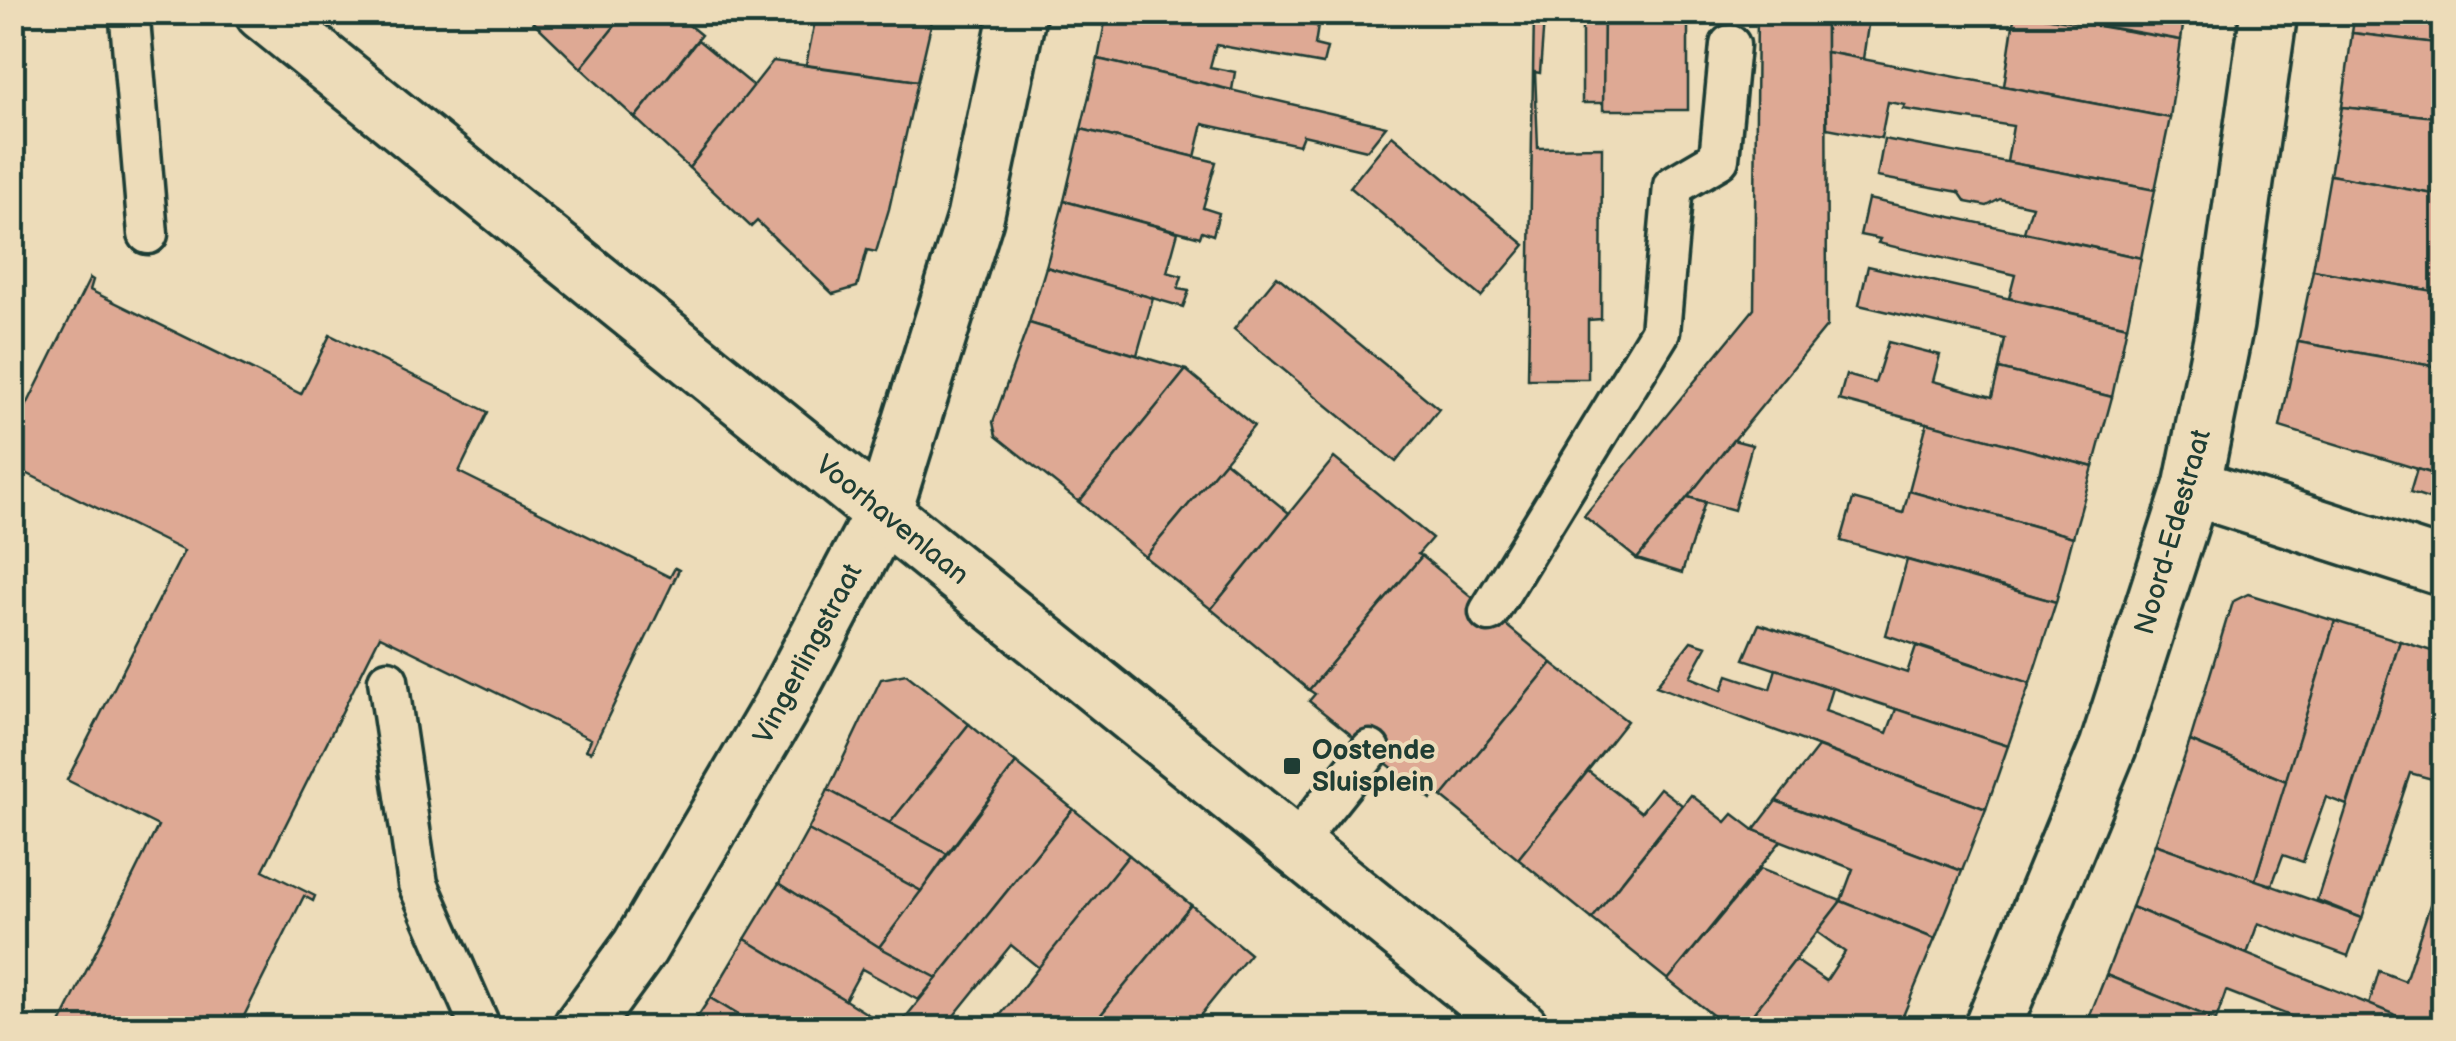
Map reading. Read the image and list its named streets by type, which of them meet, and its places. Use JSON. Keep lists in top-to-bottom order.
{
  "streets": {
    "street": ["Voorhavenlaan", "Noord-Edestraat", "Vingerlingstraat"]
  },
  "crossings": [
    ["Voorhavenlaan", "Vingerlingstraat"]
  ],
  "places": {
    "transit": ["Oostende Sluisplein"]
  }
}
